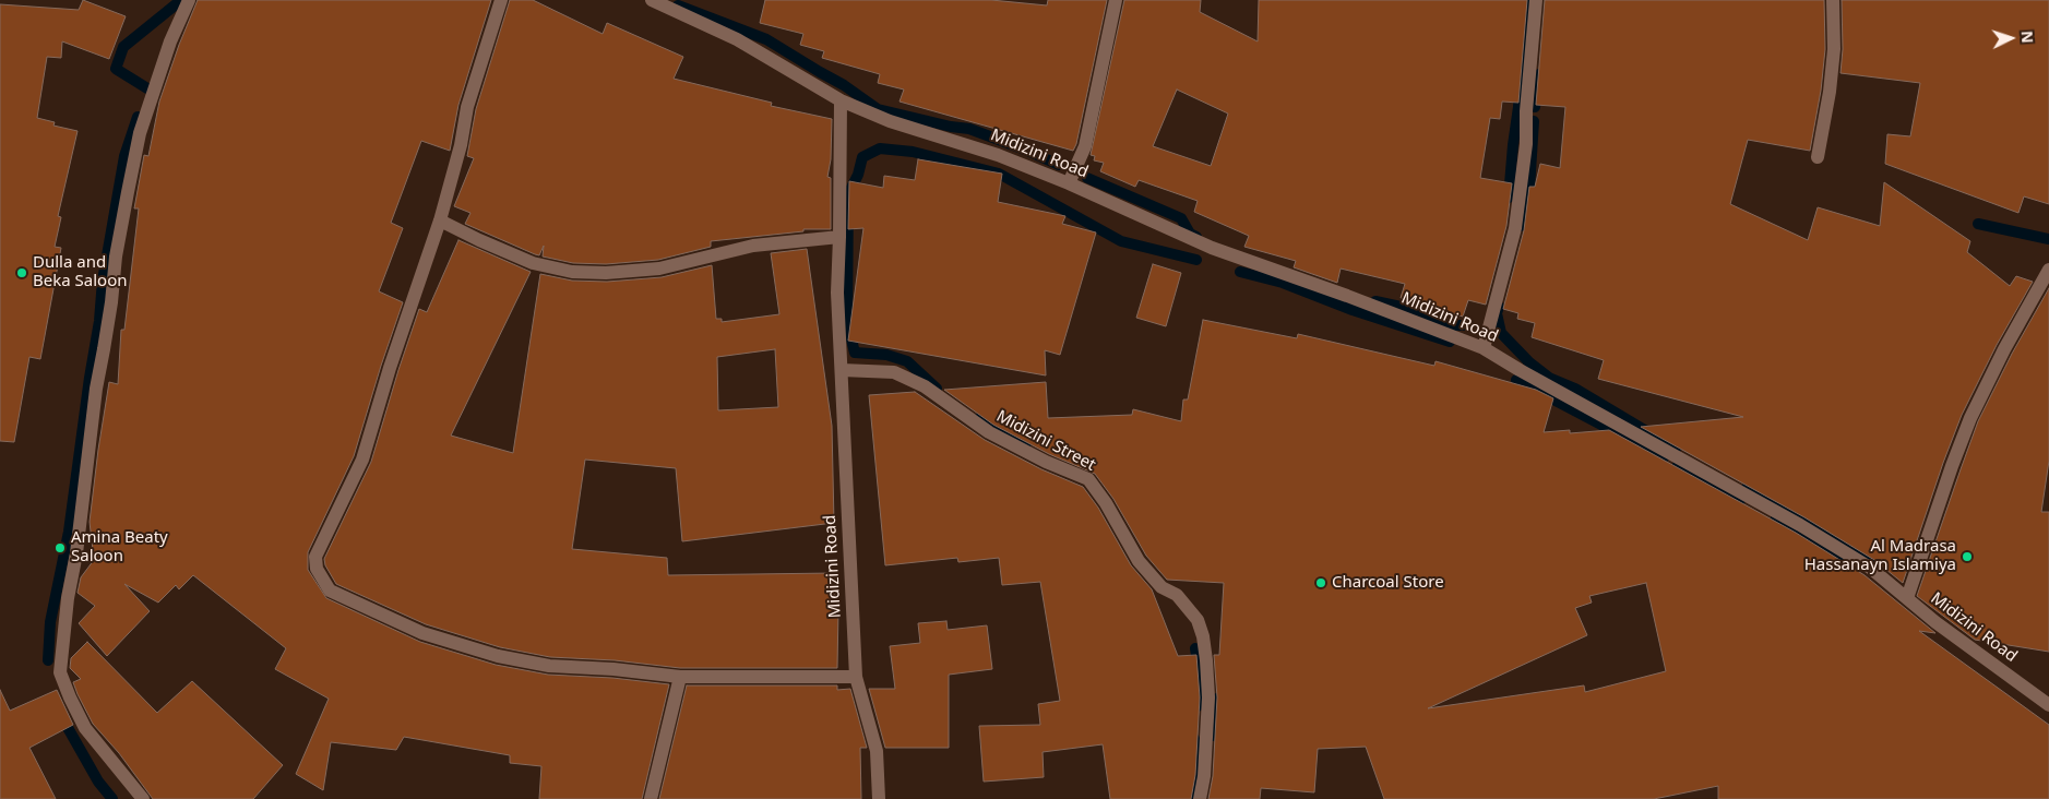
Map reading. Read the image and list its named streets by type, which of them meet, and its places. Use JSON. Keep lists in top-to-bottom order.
{
  "streets": {
    "street": ["Midizini Road", "Midizini Street"]
  },
  "crossings": [
    ["Midizini Road", "Midizini Street"]
  ],
  "places": [
    "Dulla and Beka Saloon",
    "Amina Beaty Saloon",
    "Al Madrasa Hassanayn Islamiya",
    "Charcoal Store"
  ],
  "north": "right"
}
